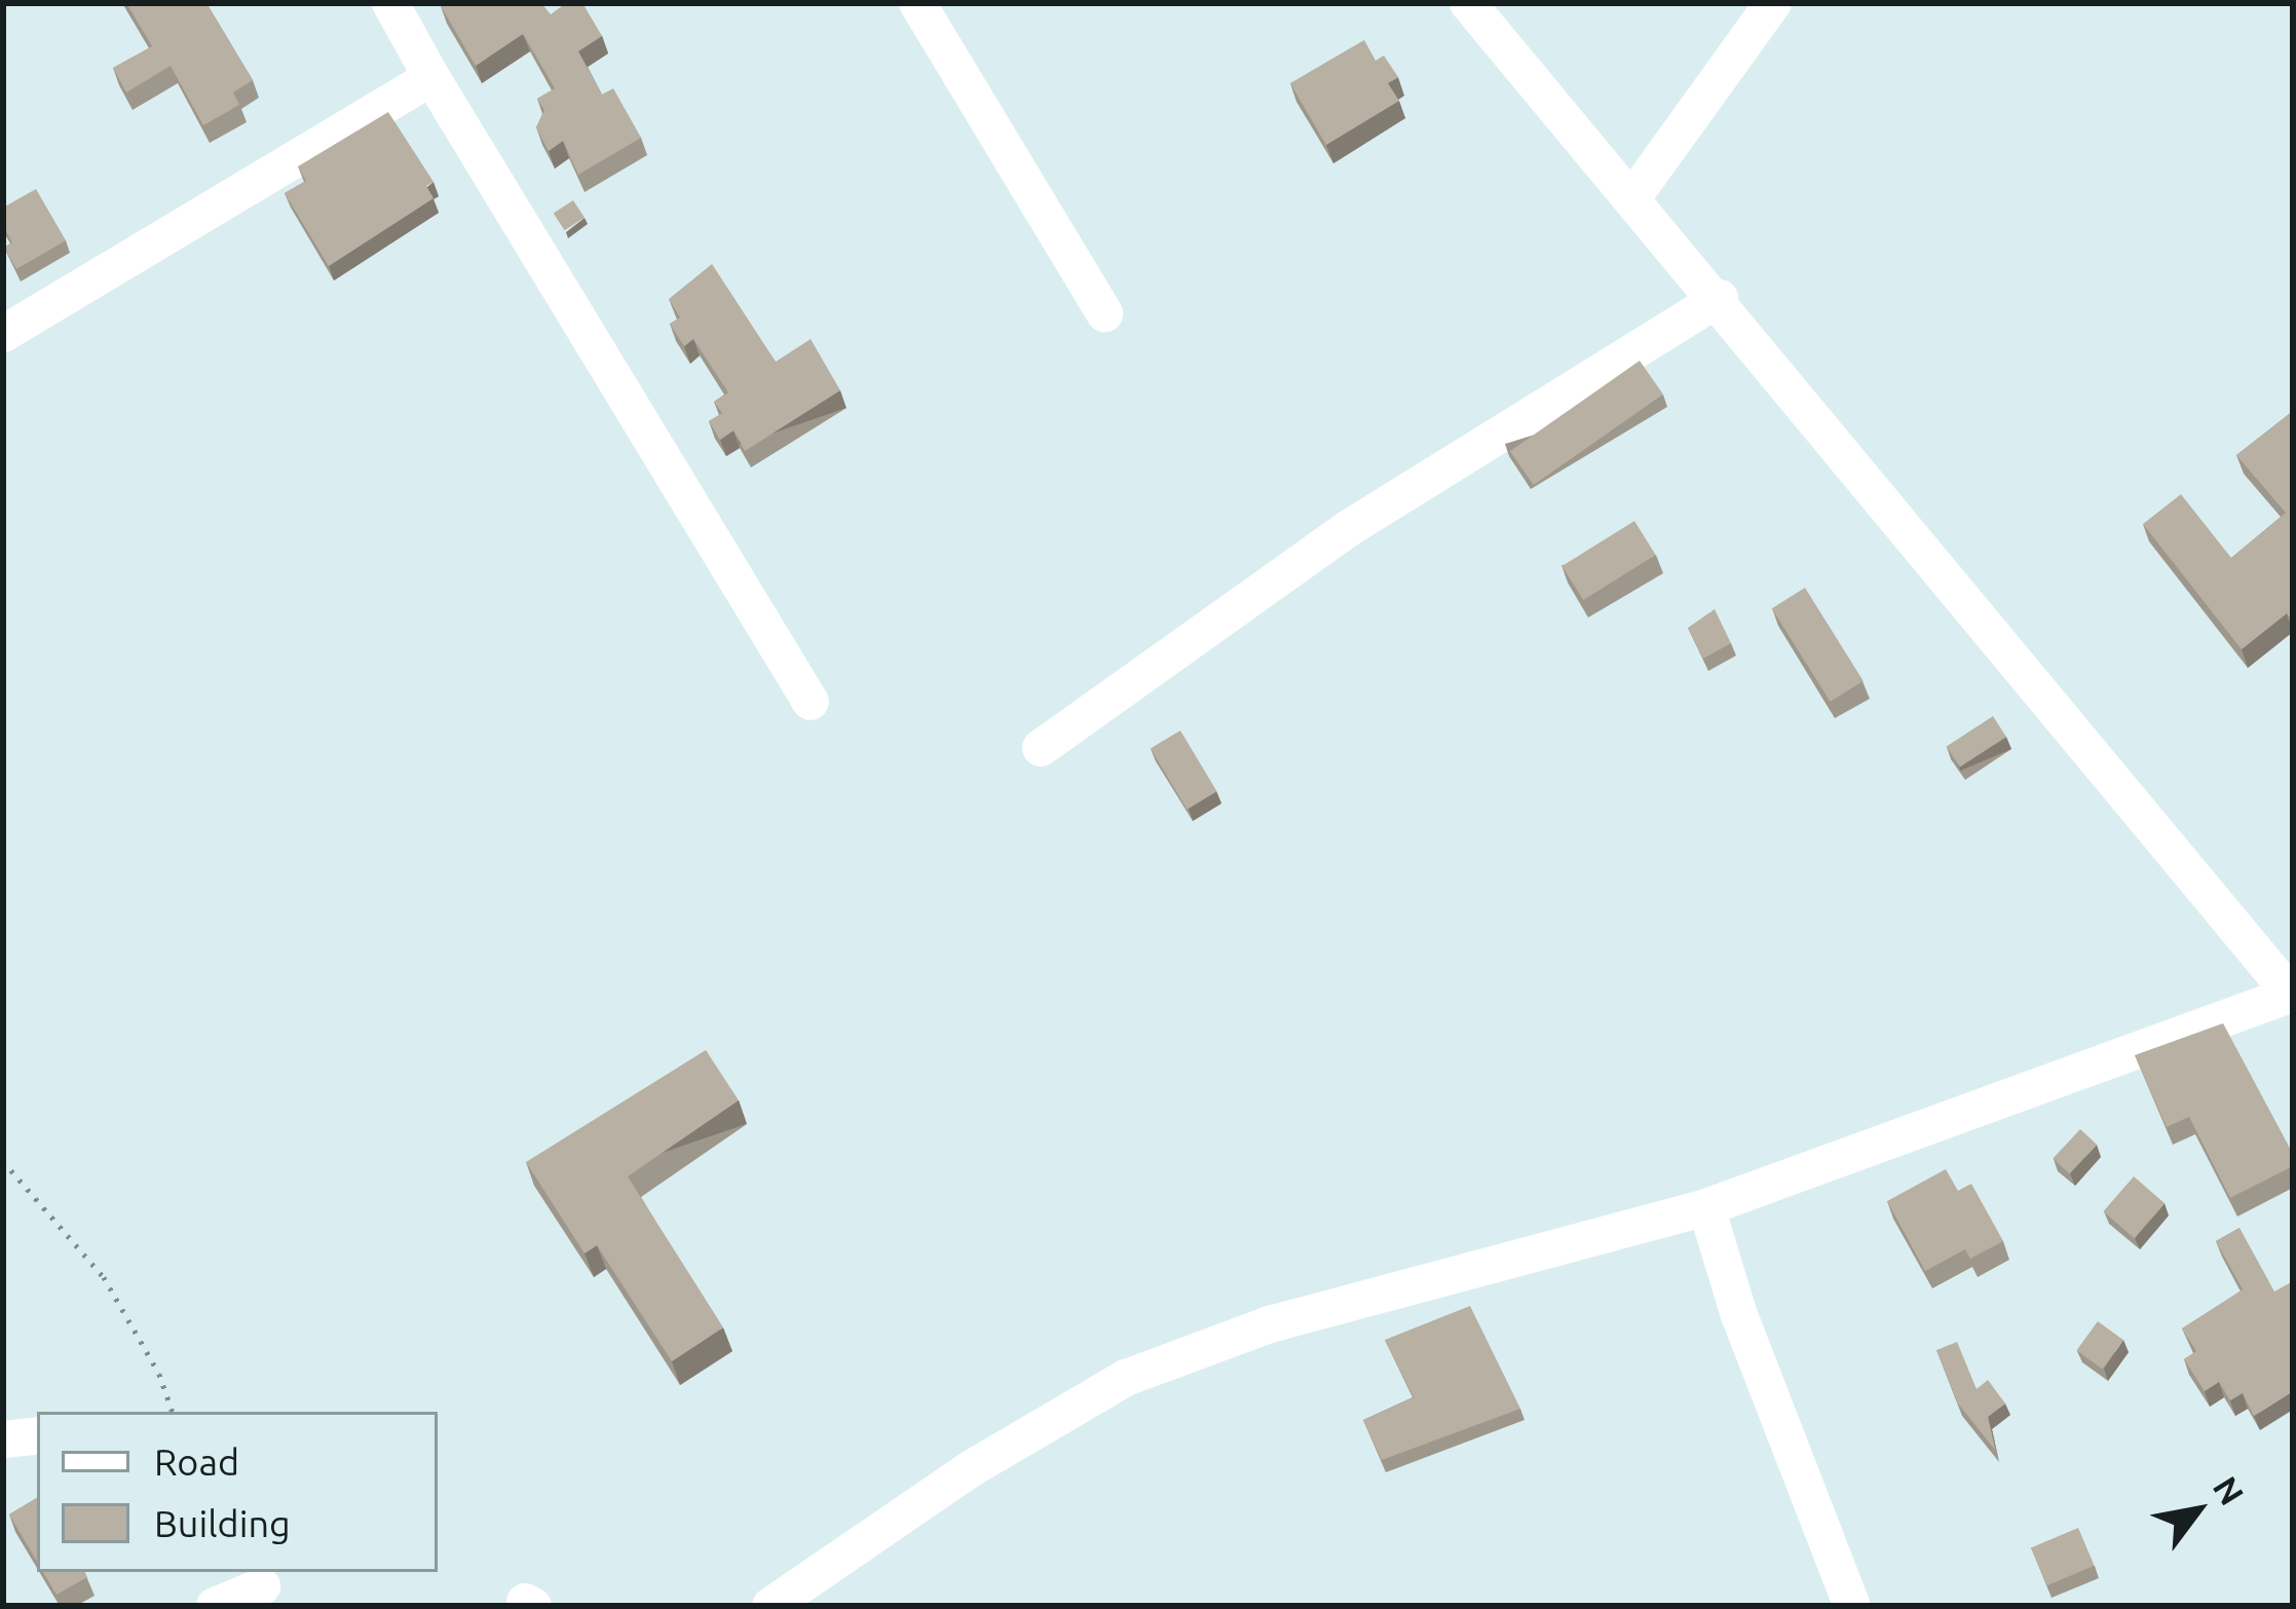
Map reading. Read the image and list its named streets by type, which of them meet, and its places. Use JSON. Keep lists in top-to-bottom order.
{
  "legend": ["Road", "Building"],
  "north": "top right"
}
